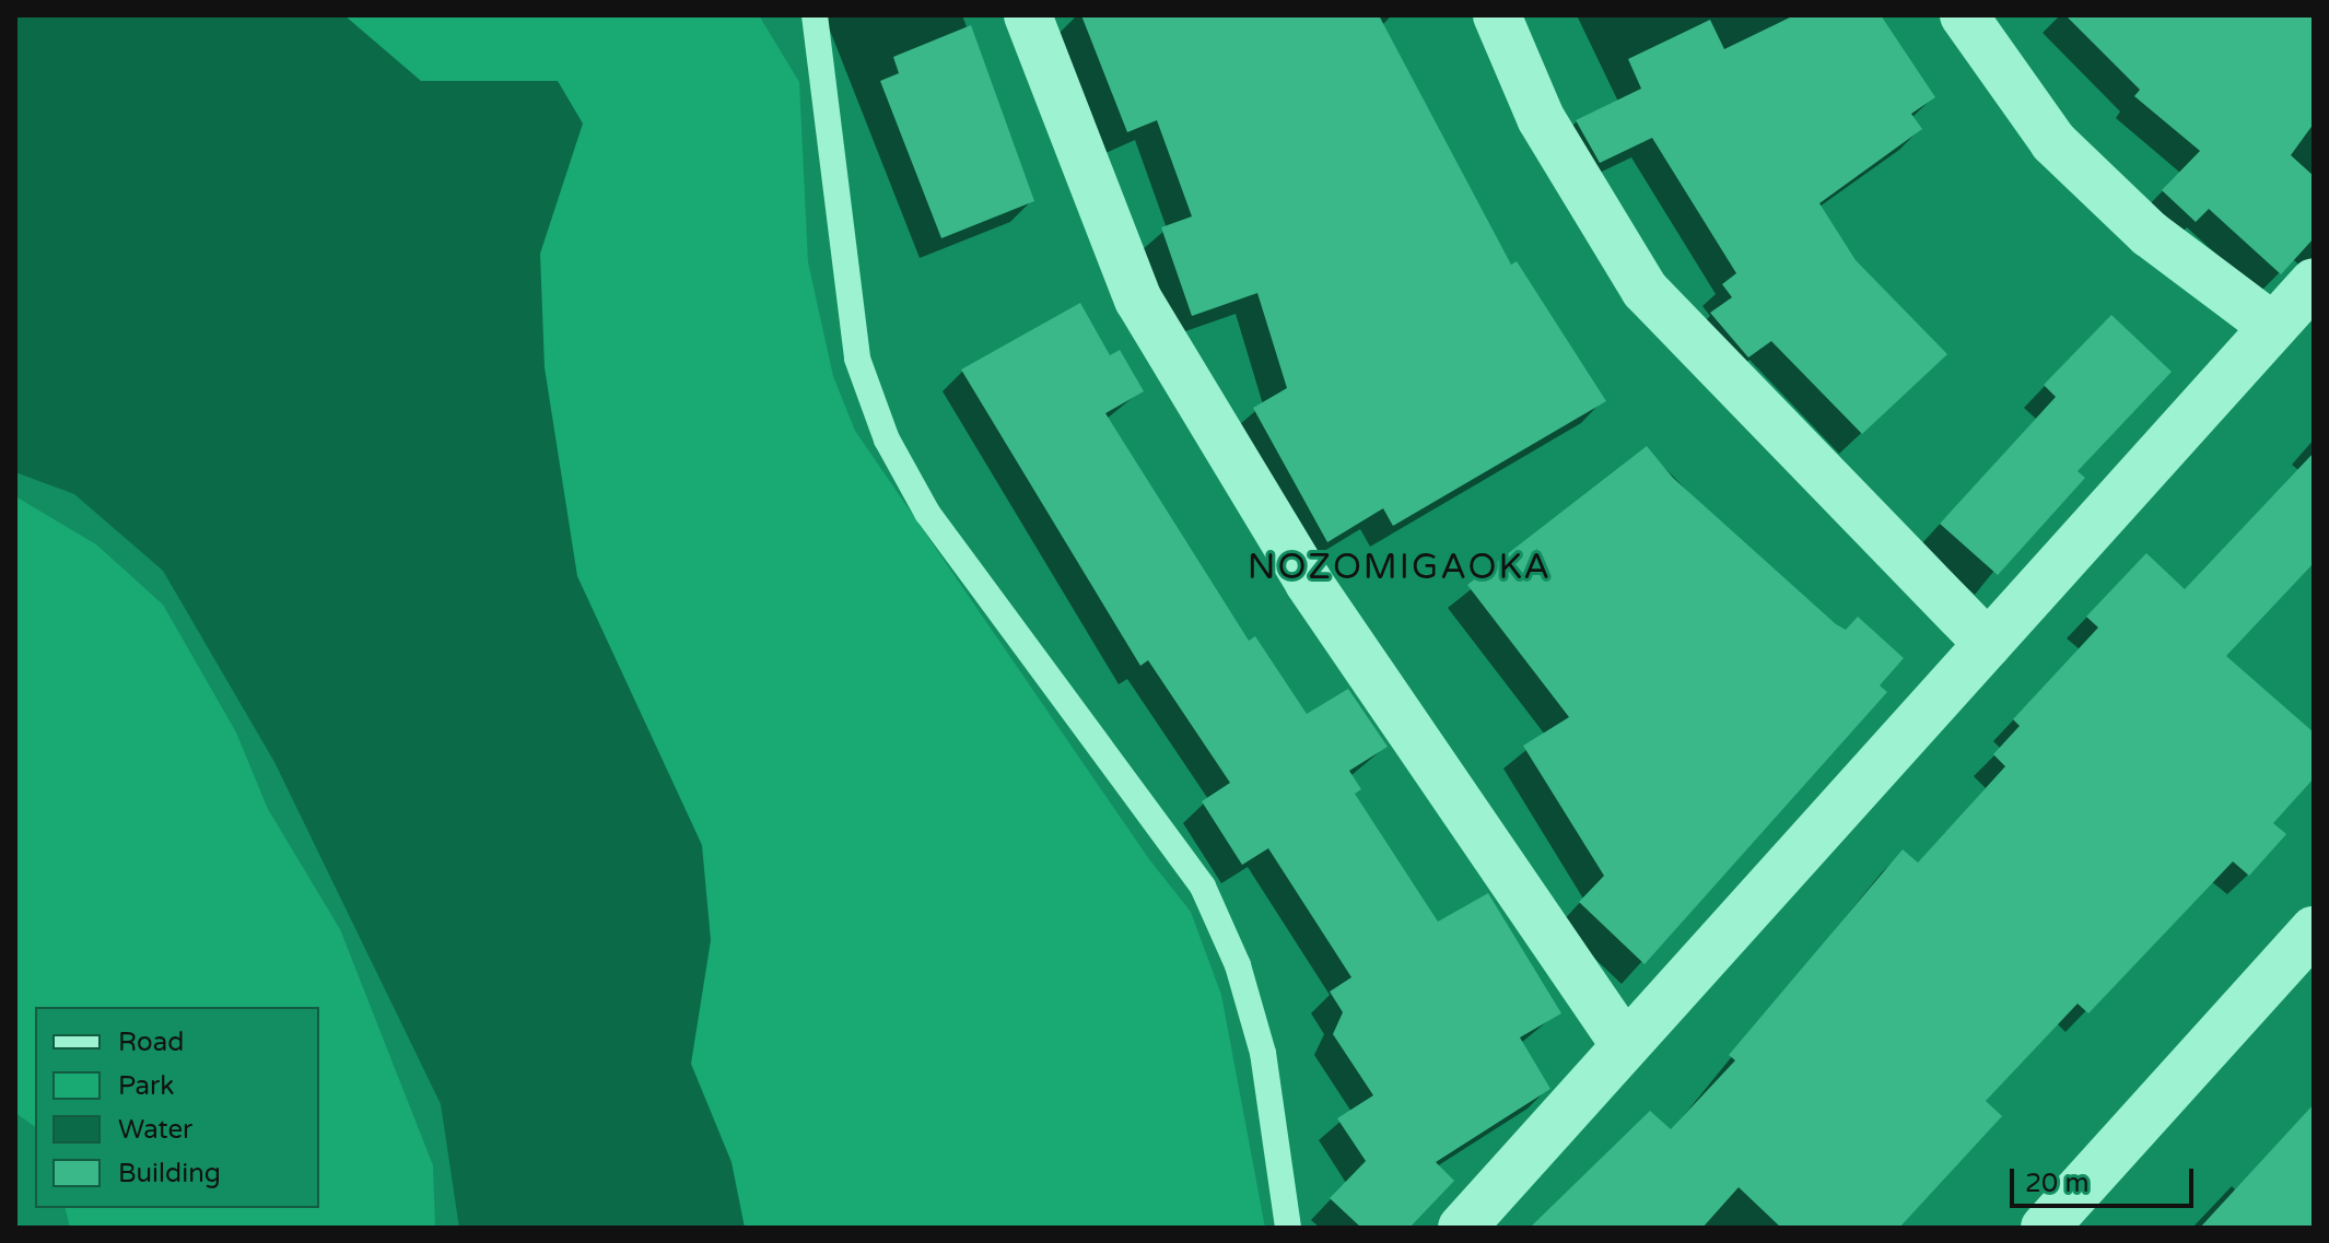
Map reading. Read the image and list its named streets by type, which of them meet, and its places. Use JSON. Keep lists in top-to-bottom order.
{
  "districts": ["NOZOMIGAOKA"],
  "legend": [
    "Road",
    "Park",
    "Water",
    "Building"
  ],
  "scale_bar": "20 m"
}
